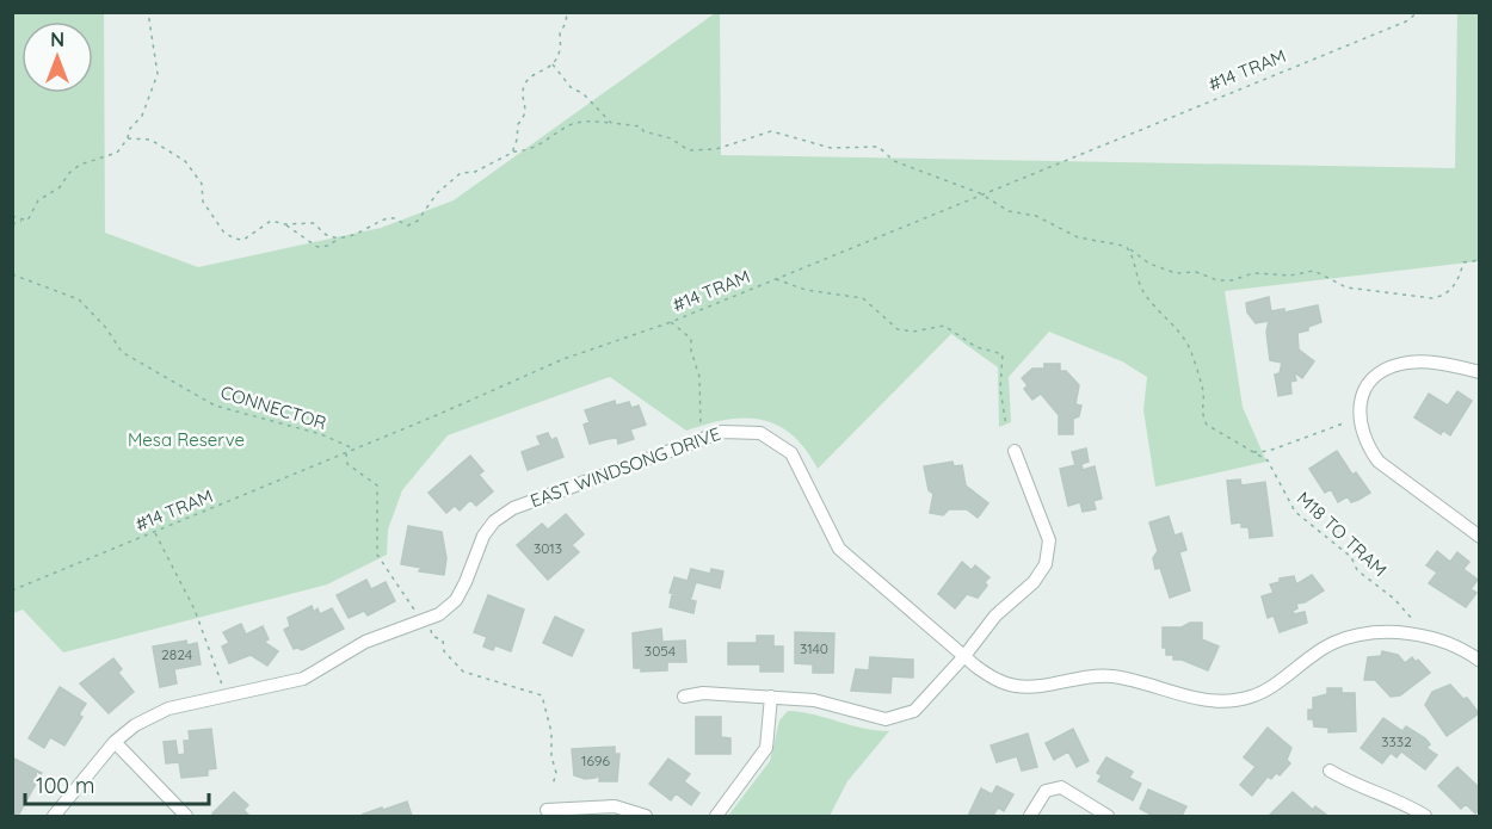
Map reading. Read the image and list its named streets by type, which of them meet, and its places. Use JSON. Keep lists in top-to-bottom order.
{
  "streets": {
    "street": ["EAST WINDSONG DRIVE"],
    "path": ["#14 TRAM", "CONNECTOR", "M18 TO TRAM"]
  },
  "crossings": [
    ["#14 TRAM", "CONNECTOR"]
  ],
  "parks": ["Mesa Reserve"],
  "house_numbers": [
    "3013",
    "3140",
    "3054",
    "2824",
    "3332",
    "1696"
  ],
  "scale_bar": "100 m",
  "north": "top"
}
